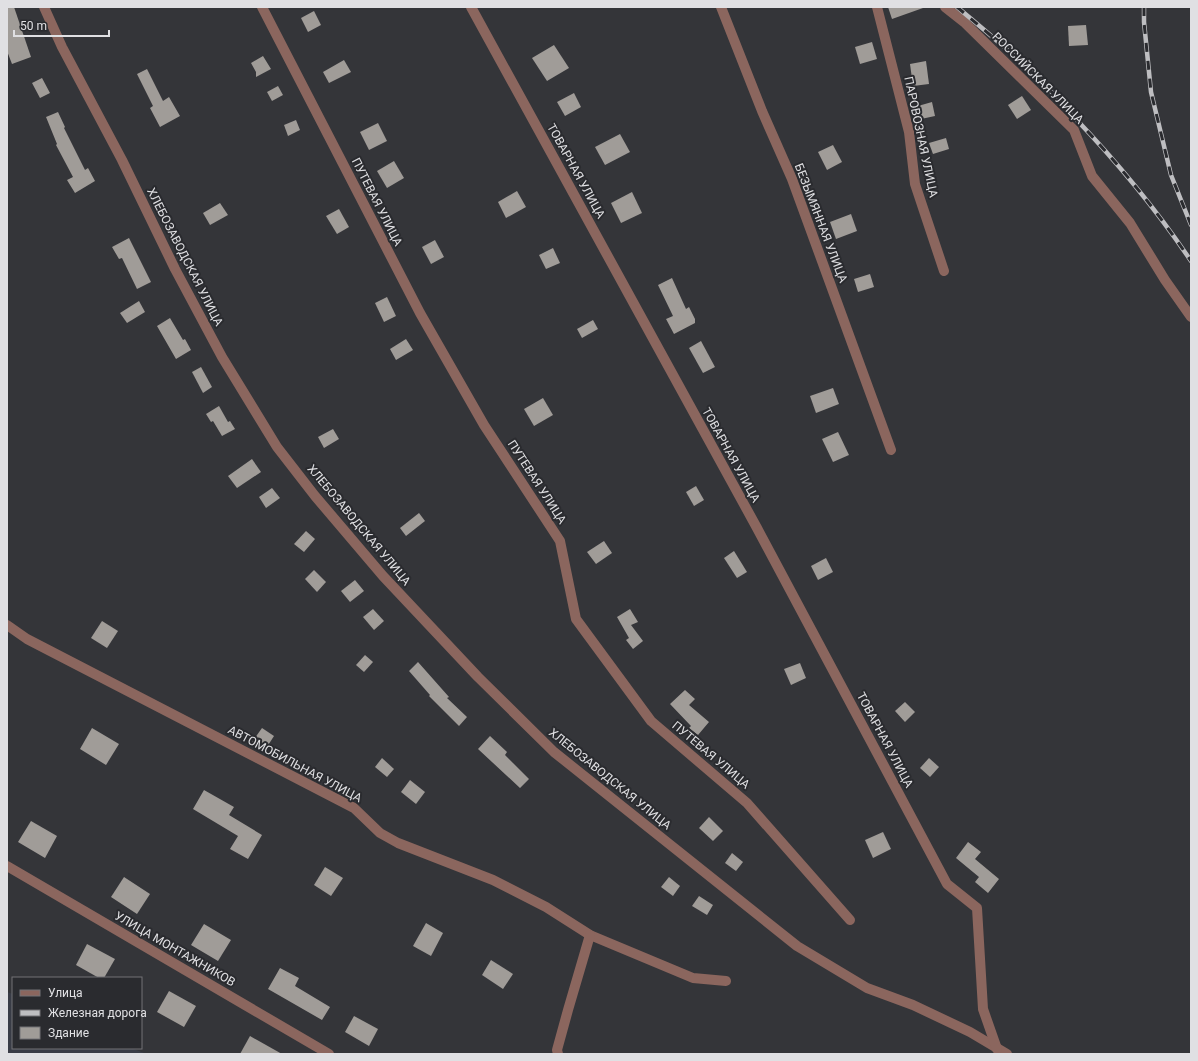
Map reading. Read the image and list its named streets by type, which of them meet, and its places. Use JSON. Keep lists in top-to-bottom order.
{
  "streets": {
    "street": [
      "РОССИЙСКАЯ УЛИЦА",
      "ПАРОВОЗНАЯ УЛИЦА",
      "ТОВАРНАЯ УЛИЦА",
      "ПУТЕВАЯ УЛИЦА",
      "БЕЗЫМЯННАЯ УЛИЦА",
      "ХЛЕБОЗАВОДСКАЯ УЛИЦА",
      "АВТОМОБИЛЬНАЯ УЛИЦА",
      "УЛИЦА МОНТАЖНИКОВ"
    ]
  },
  "crossings": [
    ["ТОВАРНАЯ УЛИЦА", "ХЛЕБОЗАВОДСКАЯ УЛИЦА"]
  ],
  "legend": ["Улица", "Железная дорога", "Здание"],
  "scale_bar": "50 m"
}
